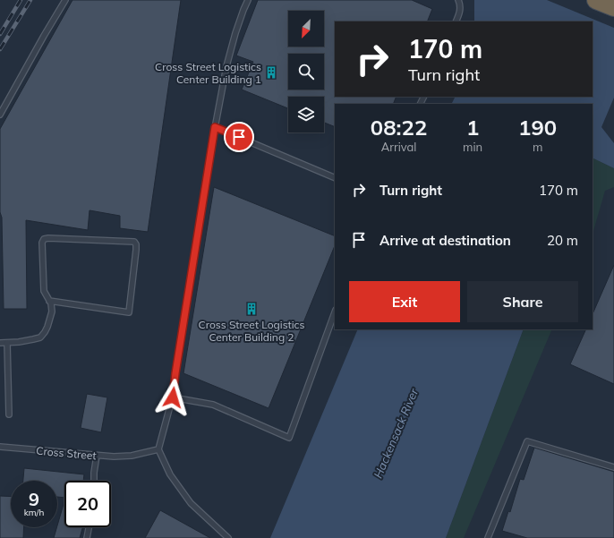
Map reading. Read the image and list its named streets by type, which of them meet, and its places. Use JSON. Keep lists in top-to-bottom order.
{
  "streets": {
    "lane": ["Cross Street"]
  },
  "water": ["Hackensack River"],
  "places": {
    "building": ["Cross Street Logistics Center Building 1", "Cross Street Logistics Center Building 2"]
  },
  "north": "bottom left",
  "page": {
    "turn": ["170 m", "Turn right"],
    "eta": [
      "08:22",
      "Arrival",
      "1",
      "min",
      "190",
      "m"
    ],
    "list": [
      {
        "name": "Turn right",
        "value": "170 m"
      },
      {
        "name": "Arrive at destination",
        "value": "20 m"
      }
    ],
    "buttons": ["Exit", "Share"],
    "speed": "9 km/h",
    "limit": "20"
  }
}
